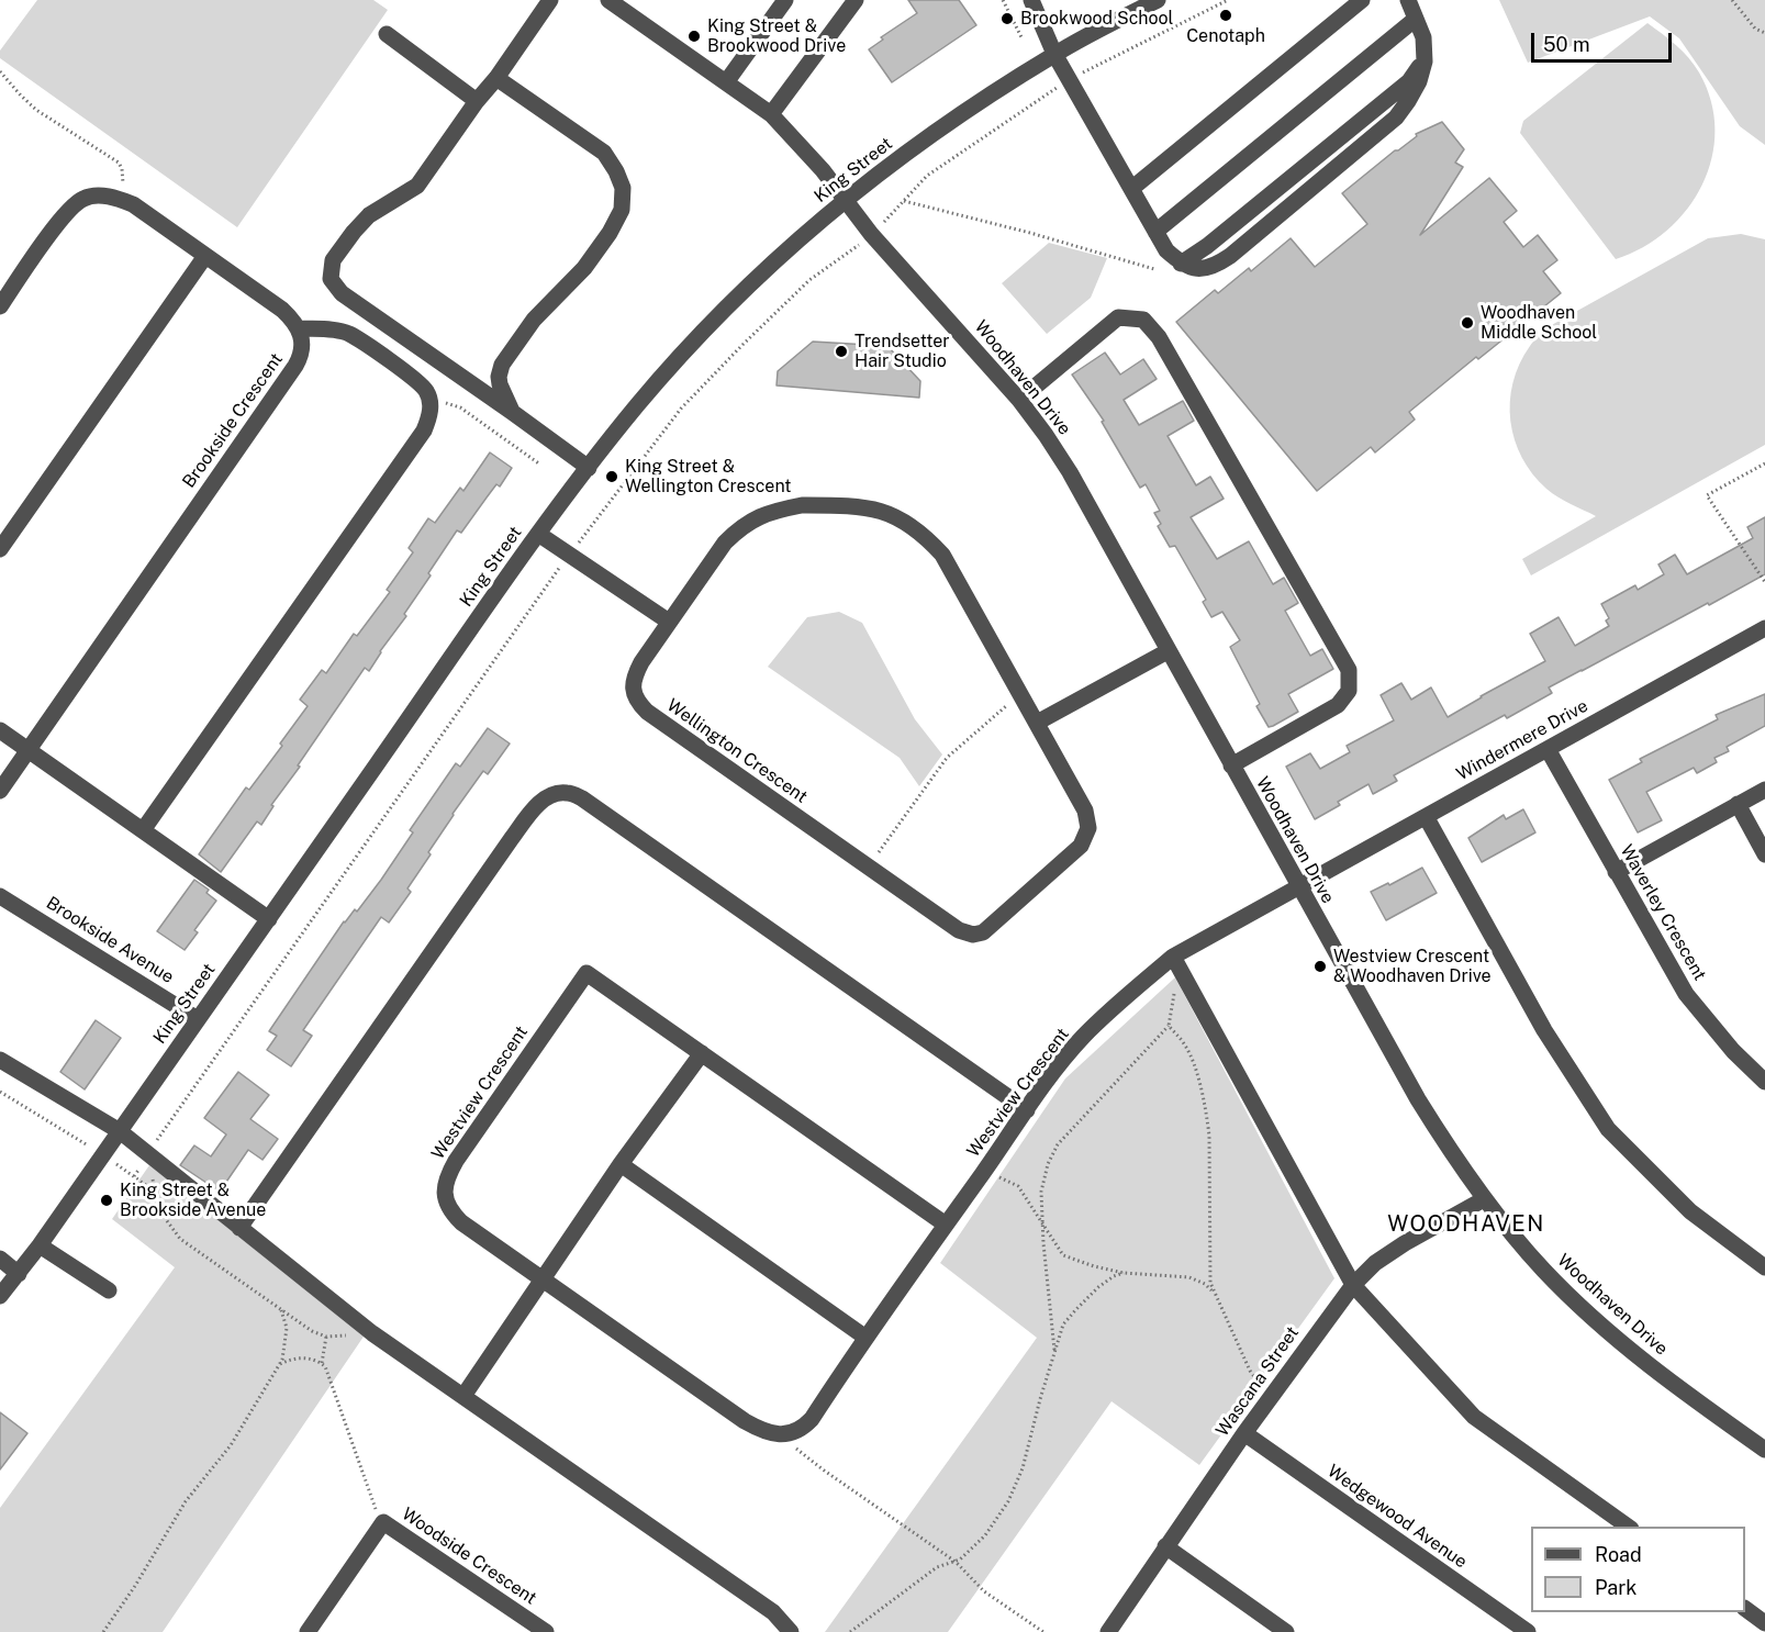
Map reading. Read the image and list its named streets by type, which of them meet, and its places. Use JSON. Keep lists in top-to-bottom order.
{
  "streets": {
    "street": [
      "King Street",
      "Woodhaven Drive",
      "Brookside Crescent",
      "Windermere Drive",
      "Wellington Crescent",
      "Waverley Crescent",
      "Brookside Avenue",
      "Westview Crescent",
      "Wascana Street",
      "Wedgewood Avenue",
      "Woodside Crescent"
    ]
  },
  "crossings": [
    ["King Street", "Woodhaven Drive"],
    ["King Street", "Brookside Avenue"],
    ["Woodhaven Drive", "Windermere Drive"],
    ["Woodhaven Drive", "Westview Crescent"],
    ["Woodhaven Drive", "Wascana Street"],
    ["Windermere Drive", "Waverley Crescent"],
    ["Windermere Drive", "Westview Crescent"],
    ["Wascana Street", "Wedgewood Avenue"]
  ],
  "districts": ["WOODHAVEN"],
  "places": [
    "Cenotaph",
    "Brookwood School",
    "King Street & Brookwood Drive",
    "Woodhaven Middle School",
    "Trendsetter Hair Studio",
    "King Street & Wellington Crescent",
    "Westview Crescent & Woodhaven Drive",
    "King Street & Brookside Avenue"
  ],
  "legend": ["Road", "Park"],
  "scale_bar": "50 m"
}
